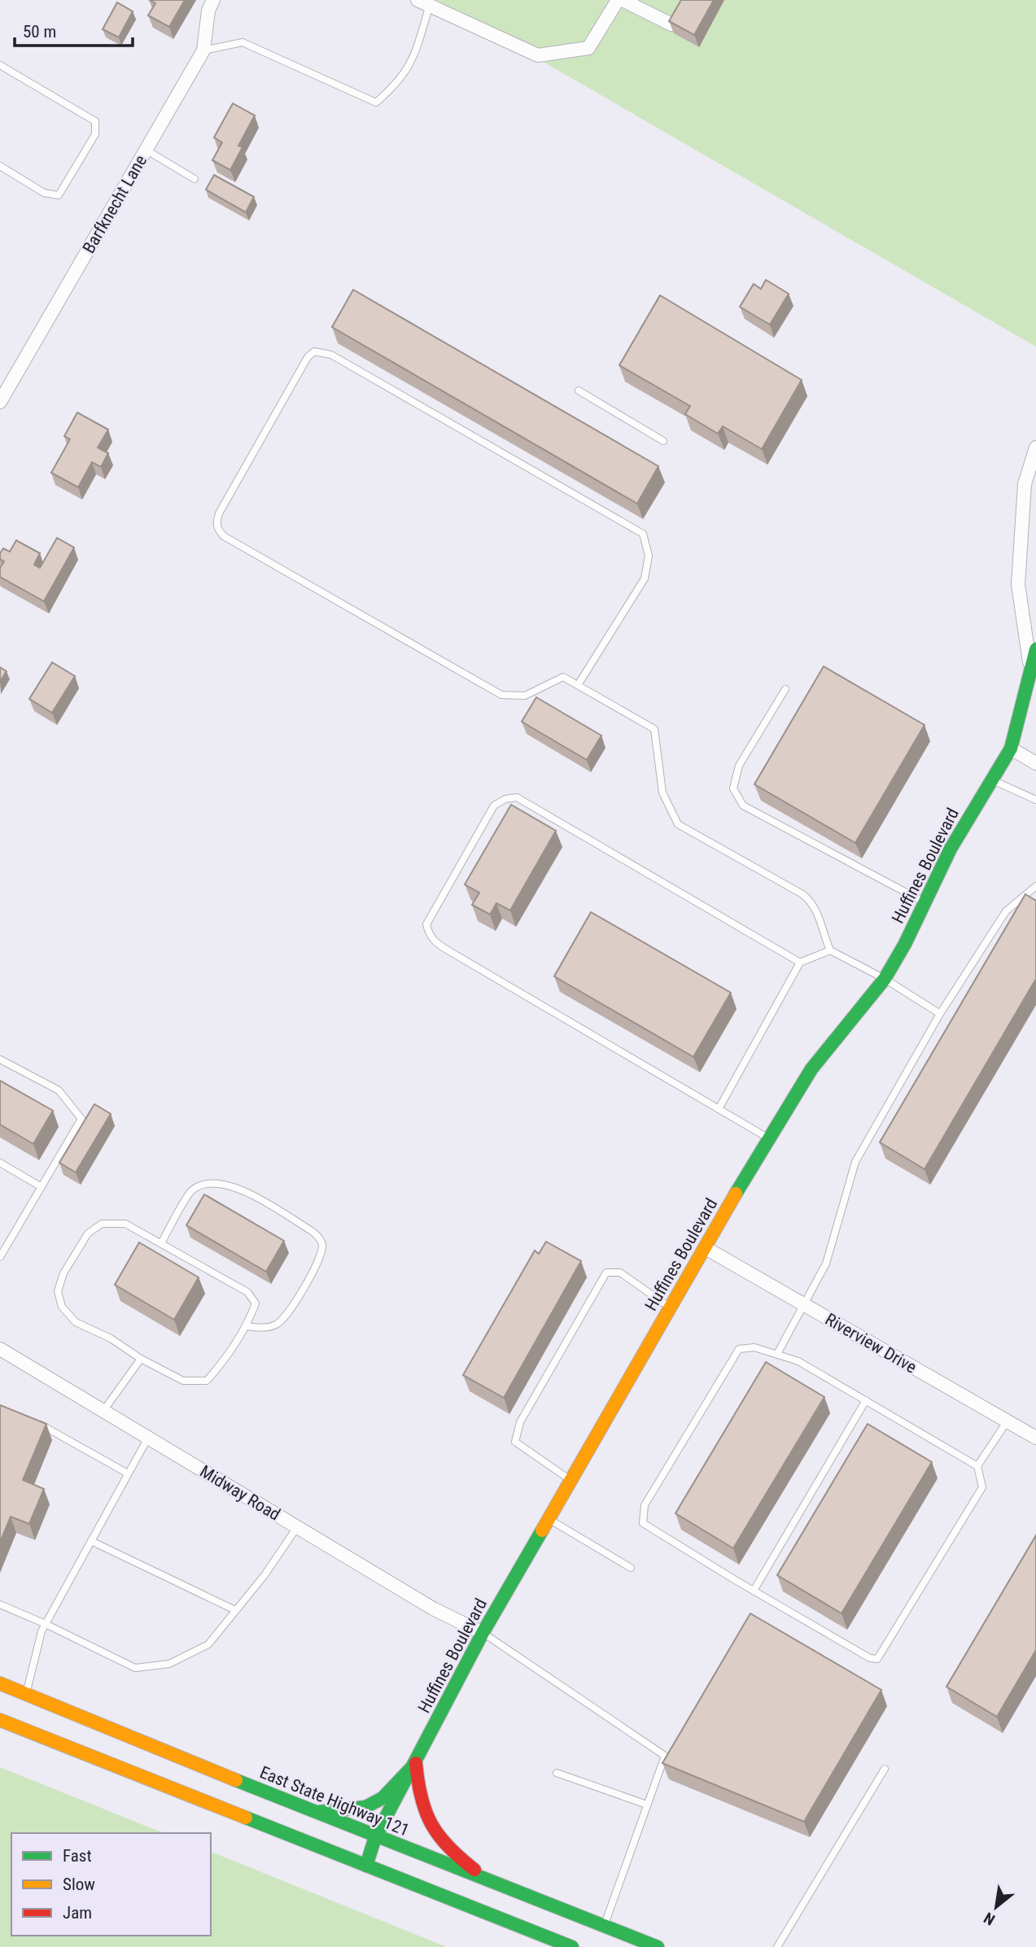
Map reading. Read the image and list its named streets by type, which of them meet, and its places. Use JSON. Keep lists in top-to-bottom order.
{
  "streets": {
    "main road": ["Huffines Boulevard", "East State Highway 121"],
    "street": ["Barfknecht Lane", "Riverview Drive", "Midway Road"]
  },
  "crossings": [
    ["Huffines Boulevard", "Riverview Drive"],
    ["Huffines Boulevard", "Midway Road"],
    ["Huffines Boulevard", "East State Highway 121"]
  ],
  "legend": ["Fast", "Slow", "Jam"],
  "scale_bar": "50 m",
  "north": "bottom left"
}
